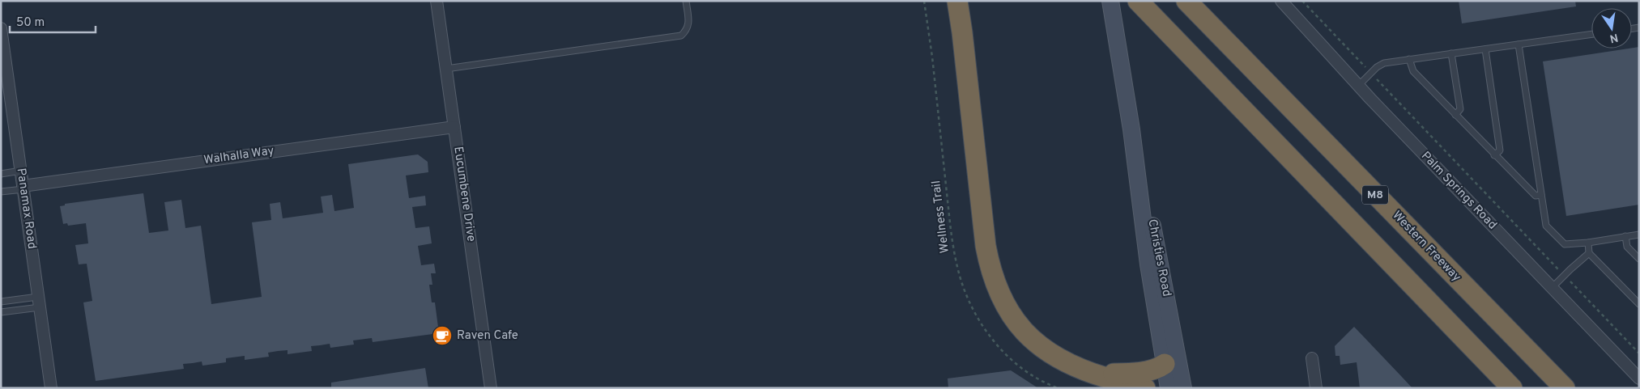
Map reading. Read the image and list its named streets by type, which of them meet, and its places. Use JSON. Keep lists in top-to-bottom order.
{
  "streets": {
    "highway": ["M8", "Western Freeway"],
    "main road": ["Christies Road"],
    "street": [
      "Walhalla Way",
      "Palm Springs Road",
      "Eucumbene Drive",
      "Panamax Road"
    ],
    "path": ["Wellness Trail"]
  },
  "crossings": [
    ["Walhalla Way", "Eucumbene Drive"],
    ["Walhalla Way", "Panamax Road"]
  ],
  "places": {
    "cafe": ["Raven Cafe"]
  },
  "scale_bar": "50 m",
  "north": "bottom"
}
